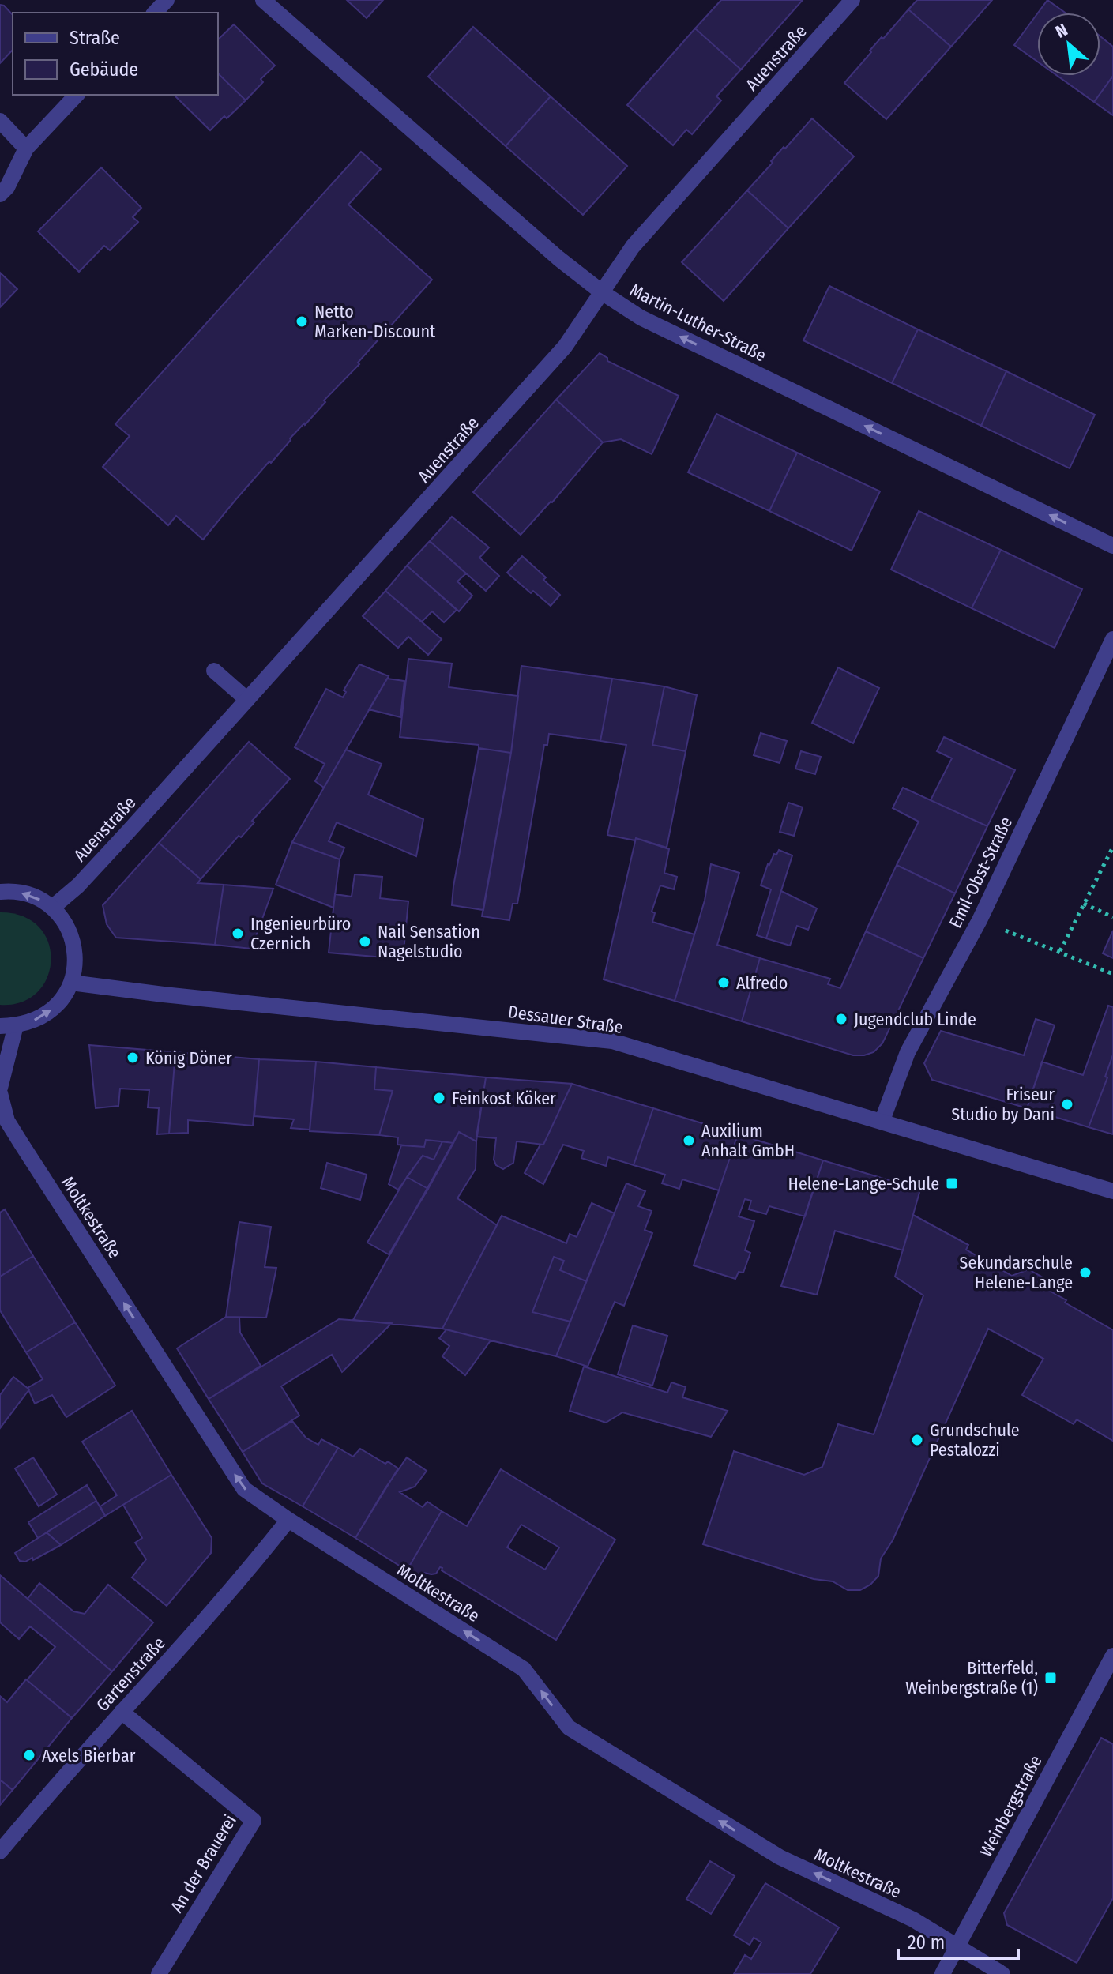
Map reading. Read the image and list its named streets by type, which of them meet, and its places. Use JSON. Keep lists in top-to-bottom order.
{
  "streets": {
    "street": [
      "Auenstraße",
      "Martin-Luther-Straße",
      "Emil-Obst-Straße",
      "Dessauer Straße",
      "Moltkestraße",
      "Gartenstraße",
      "Weinbergstraße",
      "An der Brauerei"
    ]
  },
  "crossings": [
    ["Auenstraße", "Martin-Luther-Straße"],
    ["Emil-Obst-Straße", "Dessauer Straße"],
    ["Moltkestraße", "Gartenstraße"],
    ["Moltkestraße", "Weinbergstraße"],
    ["Gartenstraße", "An der Brauerei"]
  ],
  "one_way": ["Martin-Luther-Straße", "Moltkestraße"],
  "places": {
    "other": [
      "Netto Marken-Discount",
      "Ingenieurbüro Czernich",
      "Nail Sensation Nagelstudio",
      "Alfredo",
      "Jugendclub Linde",
      "König Döner",
      "Feinkost Köker",
      "Friseur Studio by Dani",
      "Auxilium Anhalt GmbH",
      "Sekundarschule Helene-Lange",
      "Grundschule Pestalozzi",
      "Axels Bierbar"
    ],
    "transit": ["Helene-Lange-Schule", "Bitterfeld, Weinbergstraße (1)"]
  },
  "legend": ["Straße", "Gebäude"],
  "scale_bar": "20 m",
  "north": "top left"
}
